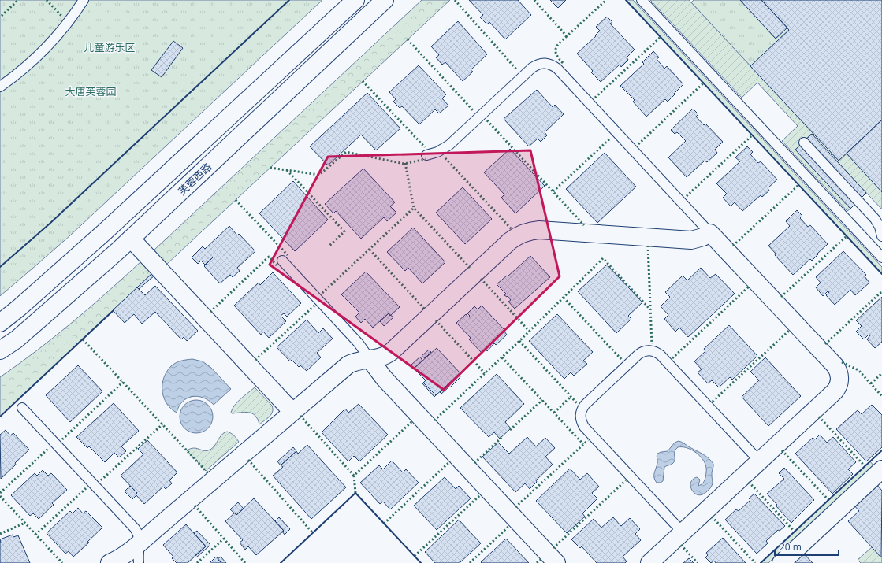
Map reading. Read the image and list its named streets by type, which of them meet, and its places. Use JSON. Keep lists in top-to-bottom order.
{
  "streets": {
    "street": ["芙蓉西路"]
  },
  "parks": ["儿童游乐区", "大唐芙蓉园"],
  "scale_bar": "20 m"
}
